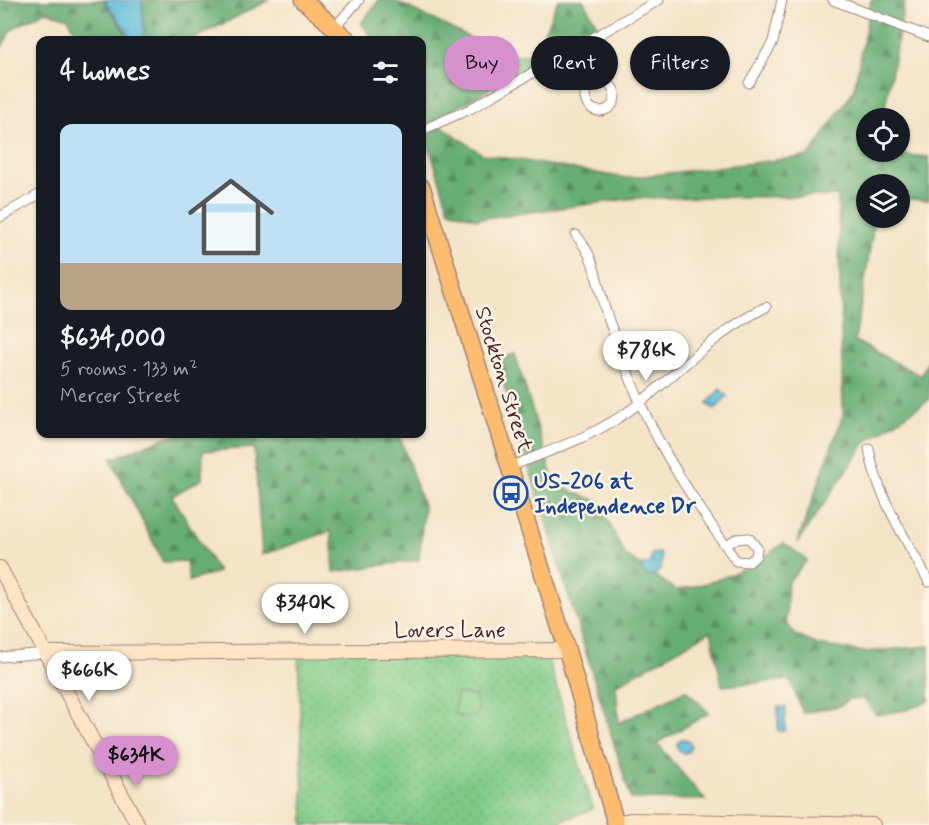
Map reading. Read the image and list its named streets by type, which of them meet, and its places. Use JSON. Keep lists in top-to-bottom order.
{
  "streets": {
    "highway": ["Stockton Street"],
    "street": ["Lovers Lane"]
  },
  "crossings": [
    ["Stockton Street", "Lovers Lane"]
  ],
  "places": {
    "bus stop": ["US-206 at Independence Dr"]
  },
  "page": {
    "chip": ["Buy", "Rent", "Filters"],
    "heading": "4 homes",
    "list": [
      {
        "name": "$634,000",
        "note": "5 rooms · 133 m² · Mercer Street"
      }
    ],
    "price": [
      "$786K",
      "$340K",
      "$666K",
      "$634K"
    ]
  }
}
